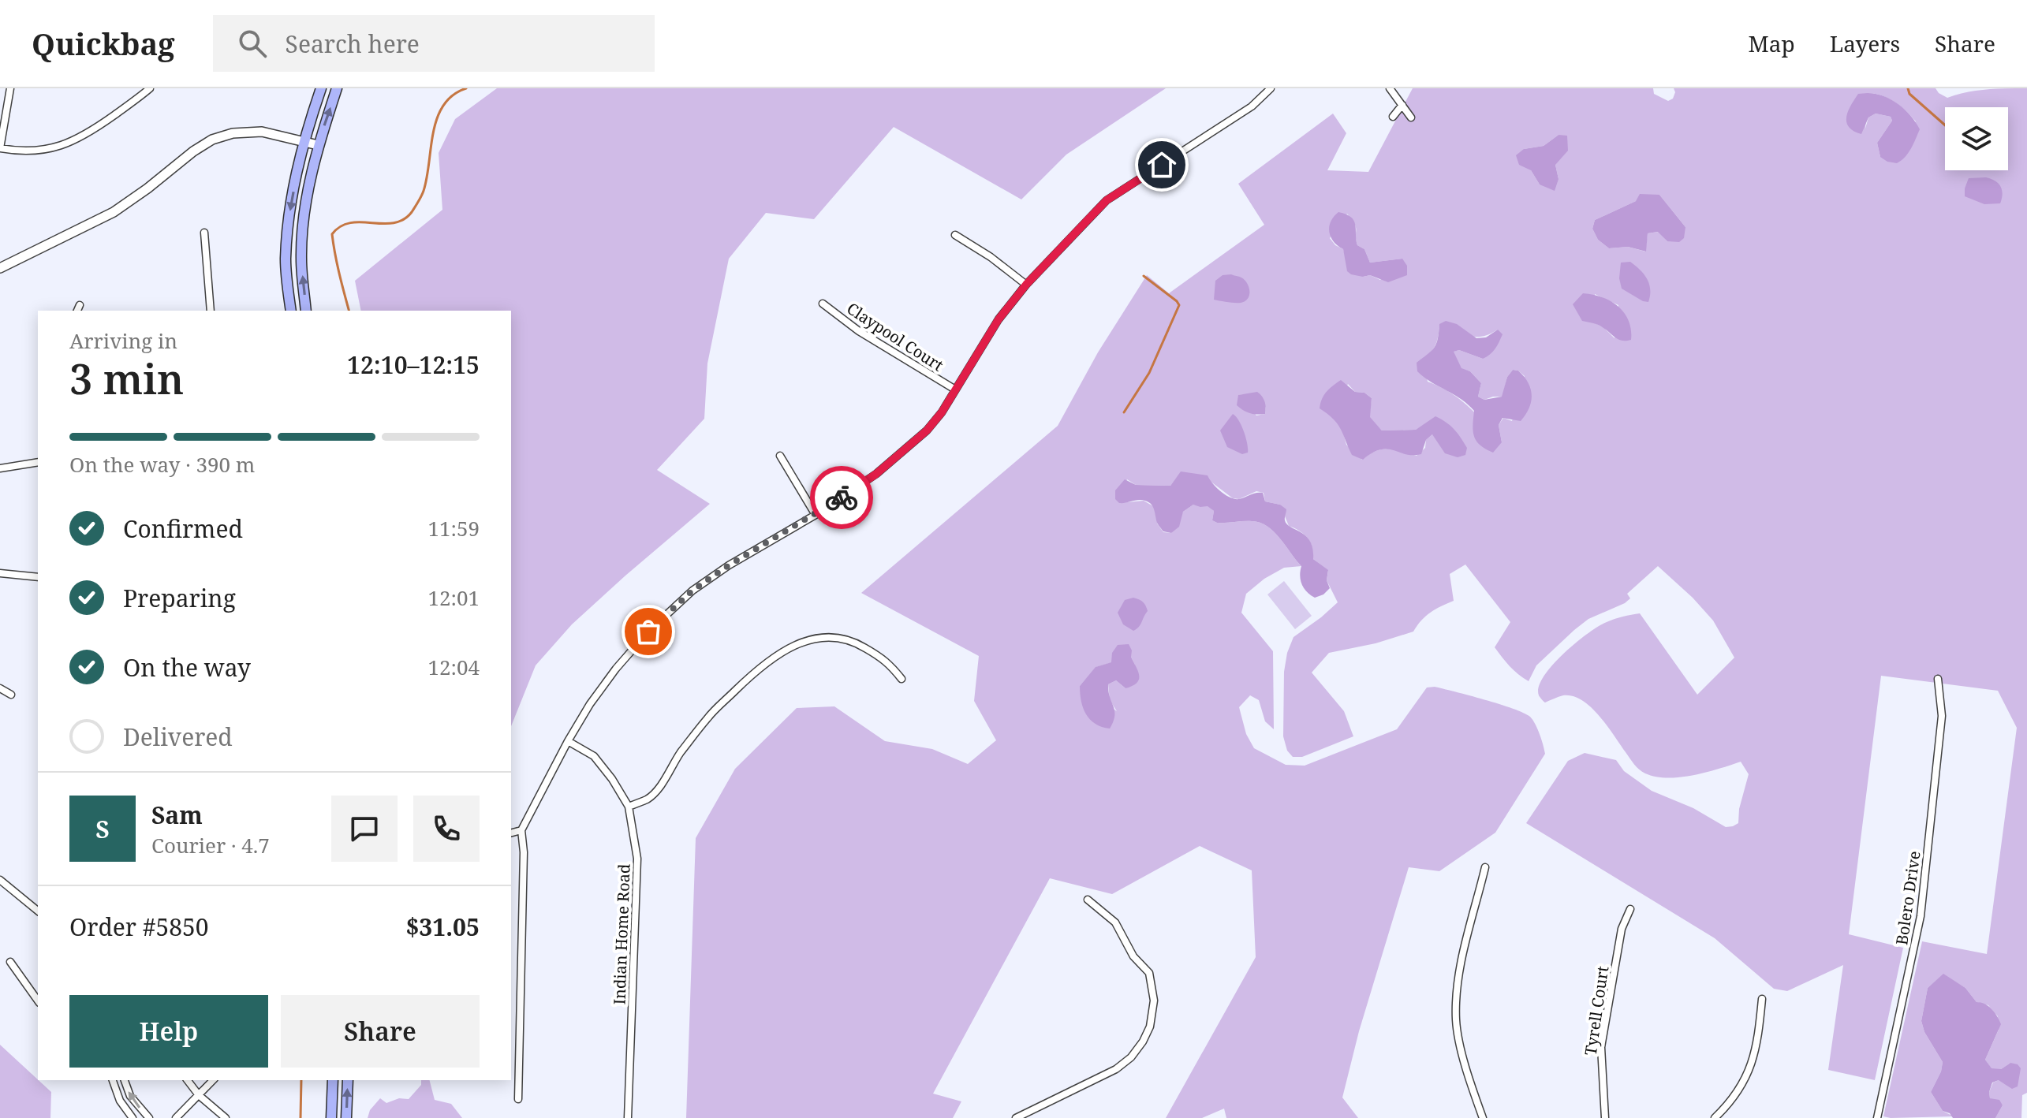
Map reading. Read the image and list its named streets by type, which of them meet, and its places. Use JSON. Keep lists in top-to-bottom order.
{
  "streets": {
    "street": [
      "Claypool Court",
      "Bolero Drive",
      "Indian Home Road",
      "Tyrell Court"
    ]
  },
  "page": {
    "header": "Quickbag",
    "search": "Search here",
    "nav": ["Map", "Layers", "Share"],
    "heading": ["3 min", "Arriving in", "12:10–12:15"],
    "panel": [
      "Sam",
      "Courier · 4.7",
      "Order #5850",
      "$31.05"
    ],
    "bar": "On the way · 390 m",
    "list": [
      ["Confirmed", "11:59"],
      ["Preparing", "12:01"],
      ["On the way", "12:04"],
      "Delivered"
    ],
    "round": "S",
    "buttons": ["Help", "Share"]
  }
}
